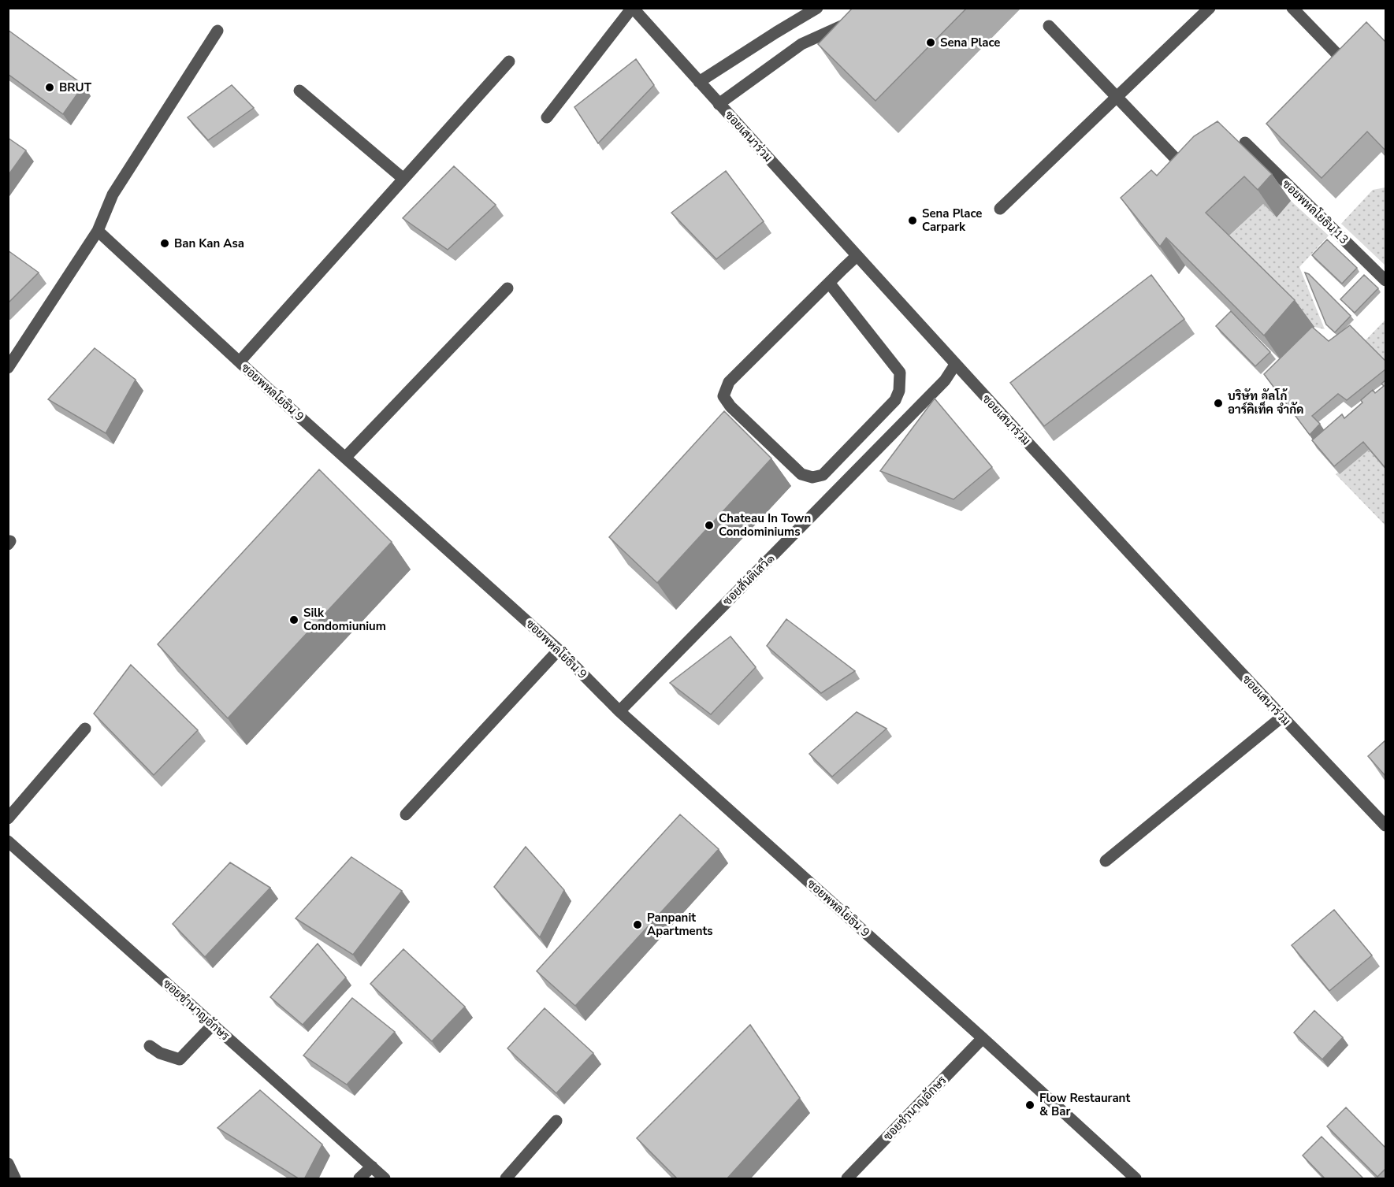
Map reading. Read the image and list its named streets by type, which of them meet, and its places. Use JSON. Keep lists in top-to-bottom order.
{
  "streets": {
    "street": [
      "ซอยเสนาร่วม",
      "ซอยพหลโยธิน 13",
      "ซอยพหลโยธิน 9",
      "ซอยสันติเสวี๑",
      "ซอยชำนาญอักษร"
    ]
  },
  "crossings": [
    ["ซอยเสนาร่วม", "ซอยสันติเสวี๑"],
    ["ซอยพหลโยธิน 9", "ซอยสันติเสวี๑"],
    ["ซอยพหลโยธิน 9", "ซอยชำนาญอักษร"]
  ],
  "places": [
    "Sena Place",
    "BRUT",
    "Sena Place Carpark",
    "Ban Kan Asa",
    "บริษัท อัลโก้ อาร์คิเท็ค จำกัด",
    "Chateau In Town Condominiums",
    "Silk Condomiunium",
    "Panpanit Apartments",
    "Flow Restaurant & Bar"
  ]
}
